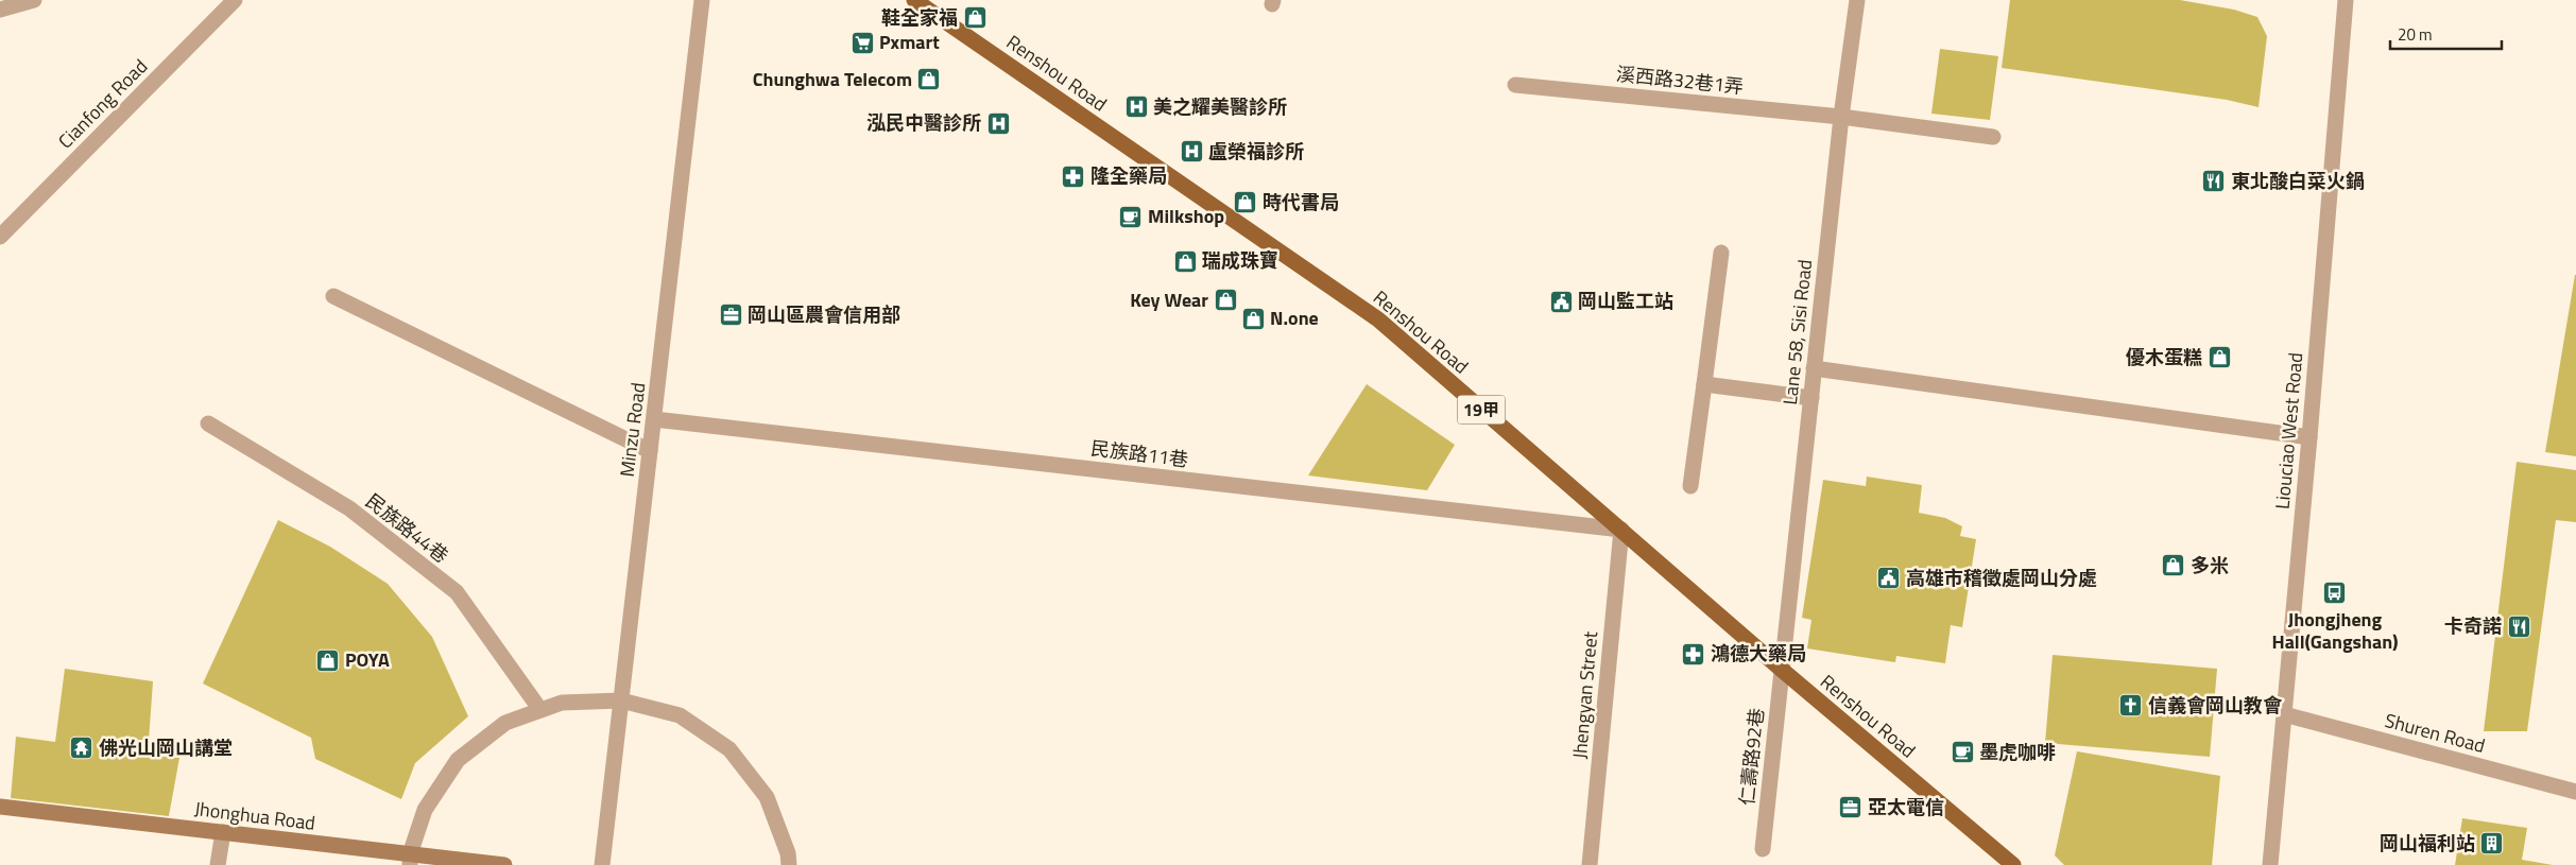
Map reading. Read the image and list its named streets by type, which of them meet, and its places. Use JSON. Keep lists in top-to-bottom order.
{
  "streets": {
    "main road": ["Renshou Road", "19甲", "Jhonghua Road"],
    "street": [
      "溪西路32巷1弄",
      "Cianfong Road",
      "Lane 58, Sisi Road",
      "Minzu Road",
      "Liouciao West Road",
      "民族路11巷",
      "民族路44巷",
      "Jhengyan Street",
      "Shuren Road",
      "仁壽路92巷"
    ]
  },
  "crossings": [
    ["Renshou Road", "Lane 58, Sisi Road"],
    ["Renshou Road", "民族路11巷"],
    ["Renshou Road", "Jhengyan Street"],
    ["Renshou Road", "仁壽路92巷"],
    ["溪西路32巷1弄", "Lane 58, Sisi Road"],
    ["Lane 58, Sisi Road", "仁壽路92巷"],
    ["Minzu Road", "民族路11巷"],
    ["Liouciao West Road", "Shuren Road"],
    ["民族路11巷", "Jhengyan Street"]
  ],
  "places": {
    "shop": [
      "鞋全家福",
      "Chunghwa Telecom",
      "時代書局",
      "瑞成珠寶",
      "Key Wear",
      "N.one",
      "優木蛋糕",
      "多米",
      "POYA"
    ],
    "supermarket": ["Pxmart"],
    "hospital": ["美之耀美醫診所", "泓民中醫診所", "盧榮福診所"],
    "pharmacy": ["隆全藥局", "鴻德大藥局"],
    "restaurant": ["東北酸白菜火鍋", "卡奇諾"],
    "cafe": ["Milkshop", "墨虎咖啡"],
    "public building": ["岡山監工站", "高雄市稽徵處岡山分處"],
    "office": ["岡山區農會信用部", "亞太電信"],
    "bus stop": ["Jhongjheng Hall(Gangshan)"],
    "church": ["信義會岡山教會"],
    "temple": ["佛光山岡山講堂"],
    "building": ["岡山福利站"]
  },
  "scale_bar": "20 m"
}
